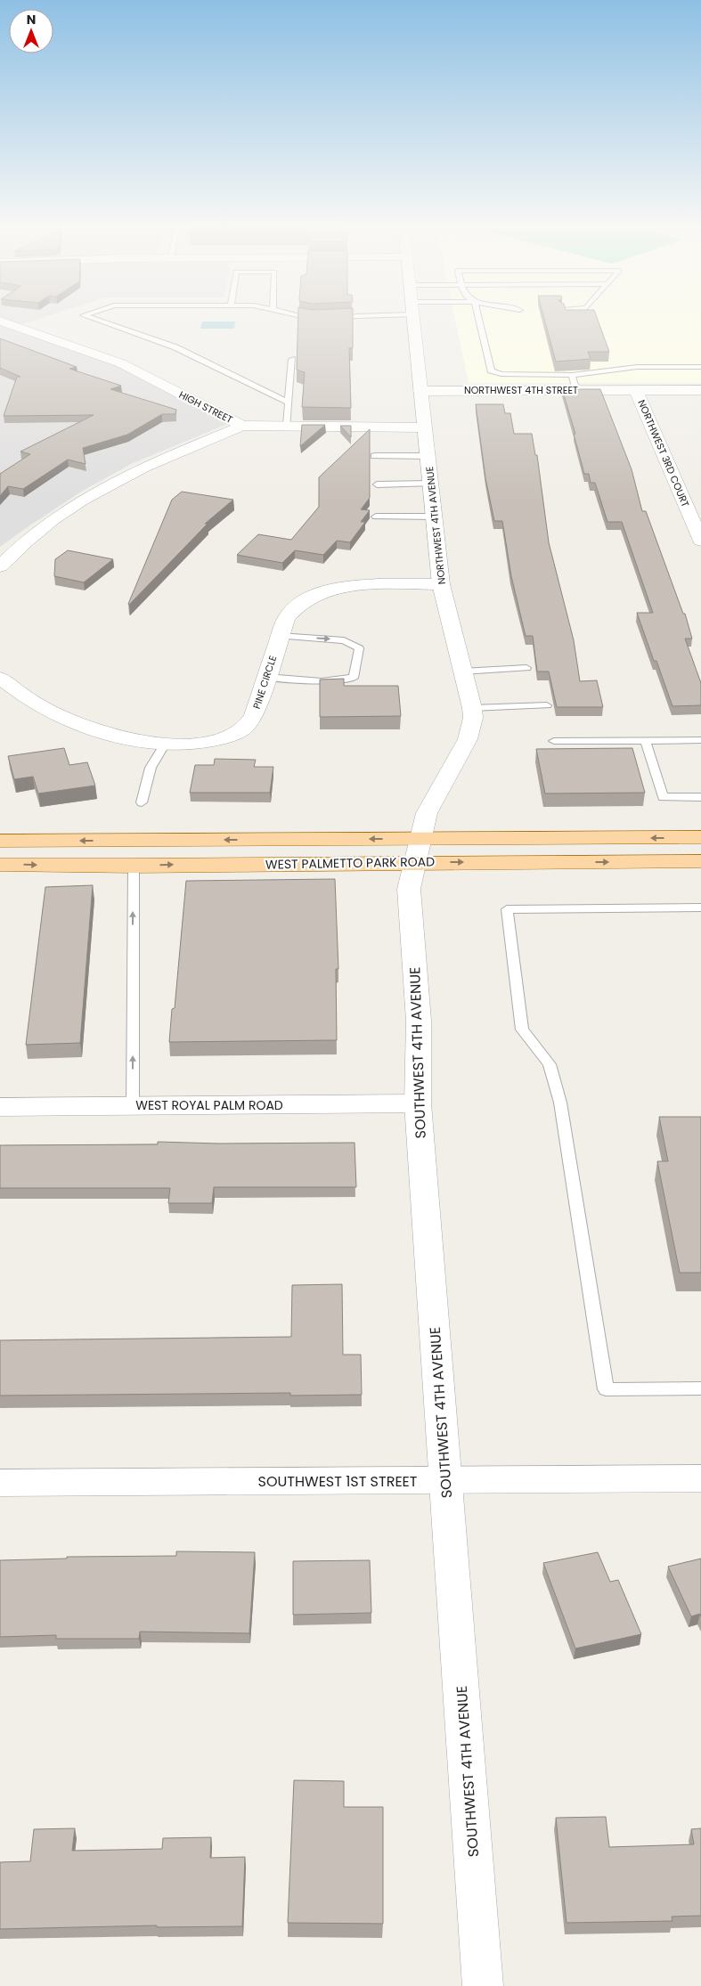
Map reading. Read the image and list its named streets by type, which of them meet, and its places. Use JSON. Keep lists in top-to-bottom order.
{
  "streets": {
    "main road": ["WEST PALMETTO PARK ROAD"],
    "street": [
      "NORTHWEST 4TH STREET",
      "HIGH STREET",
      "NORTHWEST 3RD COURT",
      "NORTHWEST 4TH AVENUE",
      "PINE CIRCLE",
      "SOUTHWEST 4TH AVENUE",
      "WEST ROYAL PALM ROAD",
      "SOUTHWEST 1ST STREET"
    ]
  },
  "crossings": [
    ["NORTHWEST 4TH STREET", "NORTHWEST 3RD COURT"],
    ["NORTHWEST 4TH STREET", "NORTHWEST 4TH AVENUE"],
    ["HIGH STREET", "NORTHWEST 4TH AVENUE"],
    ["NORTHWEST 4TH AVENUE", "PINE CIRCLE"],
    ["NORTHWEST 4TH AVENUE", "WEST PALMETTO PARK ROAD"],
    ["NORTHWEST 4TH AVENUE", "SOUTHWEST 4TH AVENUE"],
    ["WEST PALMETTO PARK ROAD", "SOUTHWEST 4TH AVENUE"],
    ["SOUTHWEST 4TH AVENUE", "WEST ROYAL PALM ROAD"],
    ["SOUTHWEST 4TH AVENUE", "SOUTHWEST 1ST STREET"]
  ],
  "north": "top"
}
